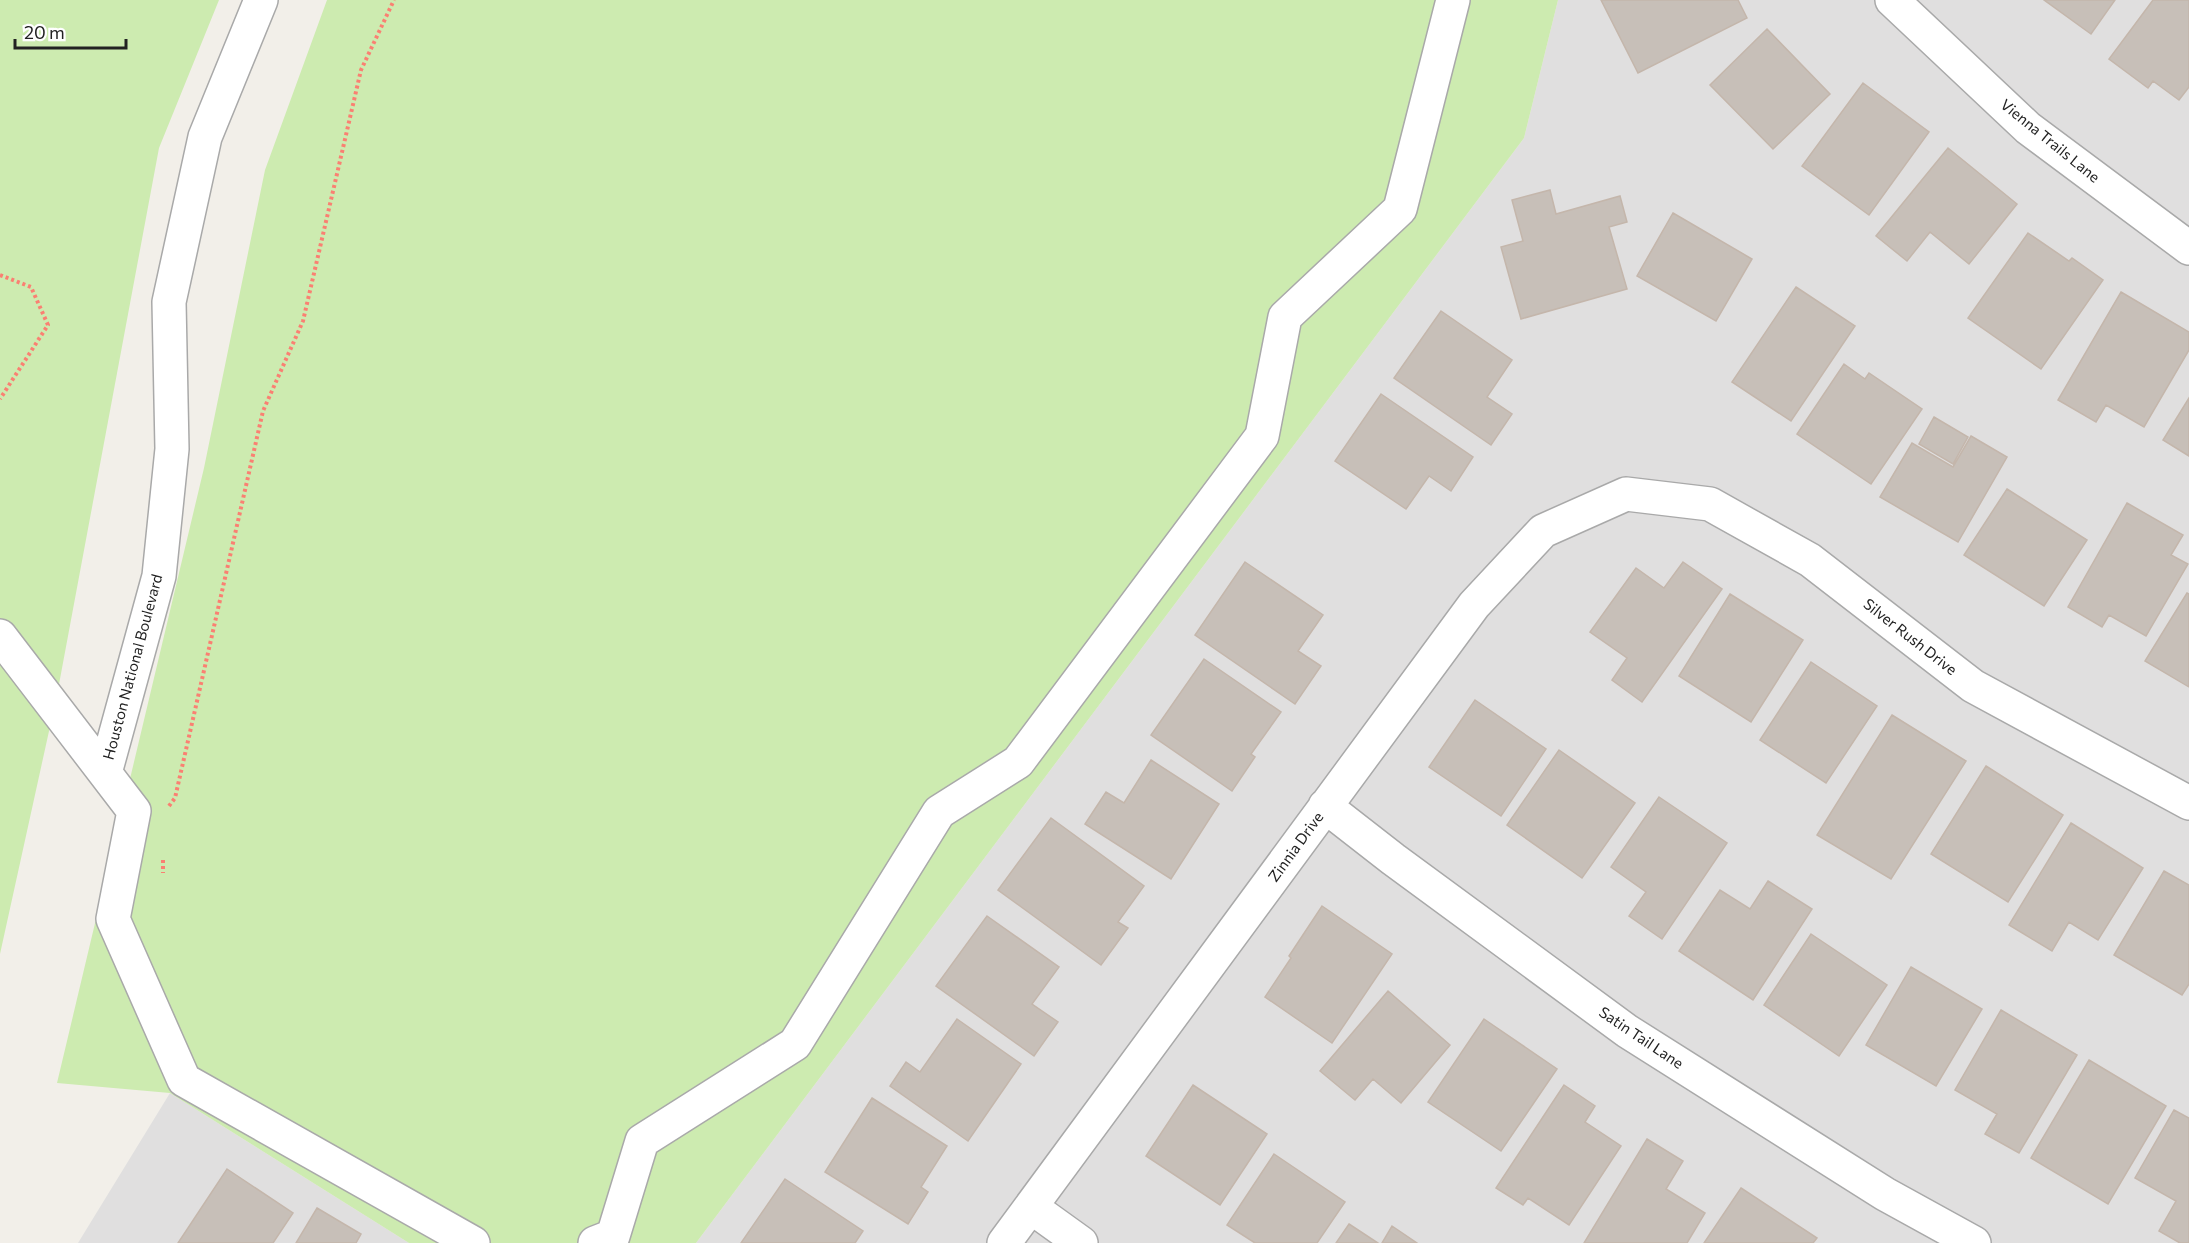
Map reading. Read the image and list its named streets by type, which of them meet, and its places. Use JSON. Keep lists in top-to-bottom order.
{
  "streets": {
    "street": [
      "Vienna Trails Lane",
      "Silver Rush Drive",
      "Houston National Boulevard",
      "Zinnia Drive",
      "Satin Tail Lane"
    ]
  },
  "crossings": [
    ["Silver Rush Drive", "Zinnia Drive"],
    ["Zinnia Drive", "Satin Tail Lane"]
  ],
  "scale_bar": "20 m"
}
